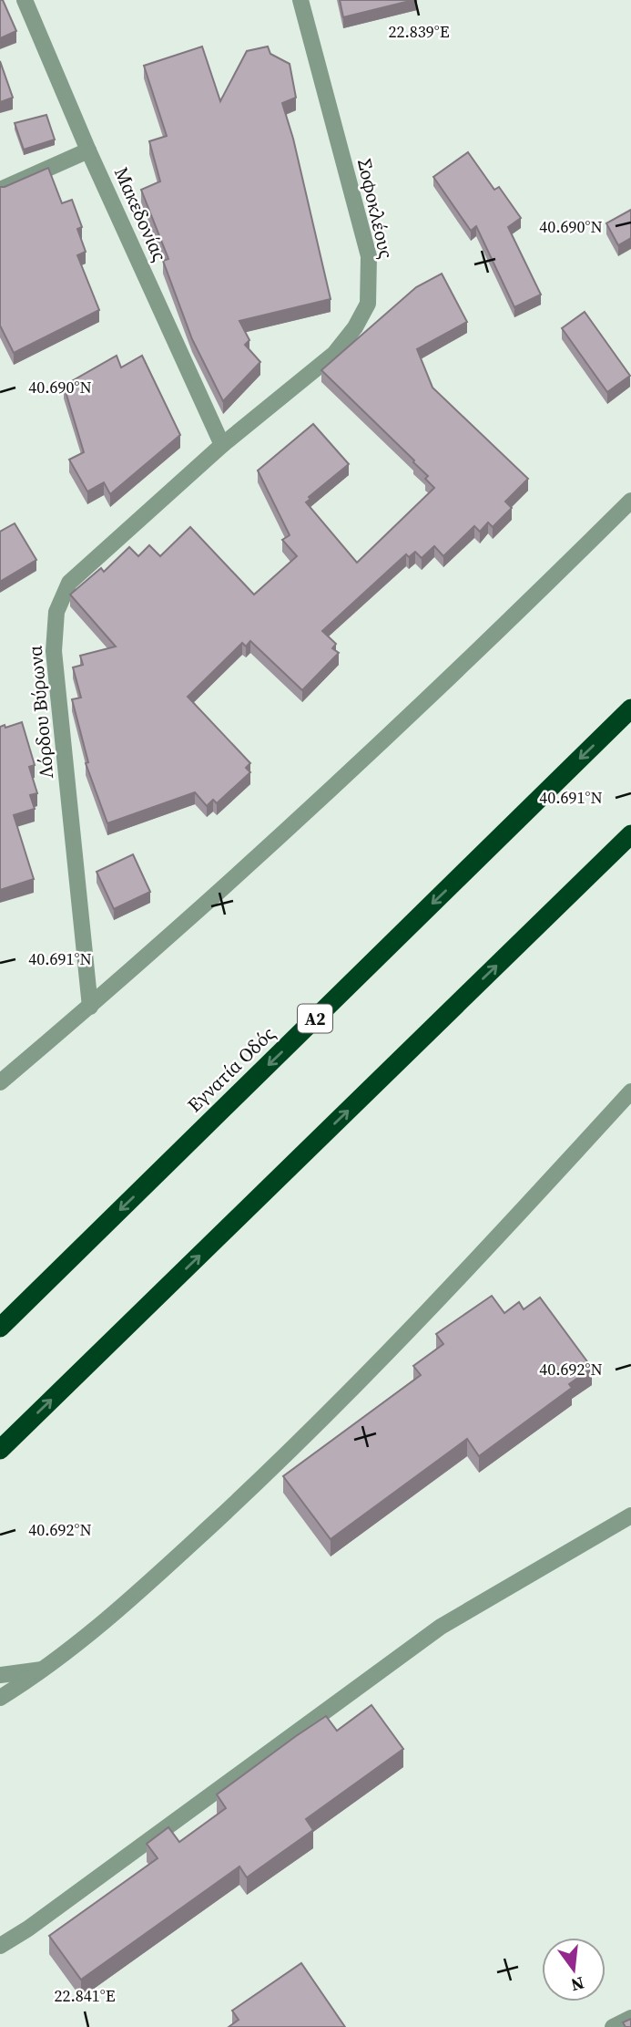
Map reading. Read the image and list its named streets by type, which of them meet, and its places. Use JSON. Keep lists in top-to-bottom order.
{
  "streets": {
    "highway": ["Α2", "Εγνατία Οδός"],
    "street": ["Σοφοκλέους", "Μακεδονίας", "Λόρδου Βύρωνα"]
  },
  "crossings": [
    ["Σοφοκλέους", "Μακεδονίας"],
    ["Σοφοκλέους", "Λόρδου Βύρωνα"],
    ["Μακεδονίας", "Λόρδου Βύρωνα"]
  ],
  "north": "bottom",
  "coordinates": [
    "22.839°E",
    "40.690°N",
    "40.691°N",
    "40.692°N",
    "22.841°E"
  ]
}
